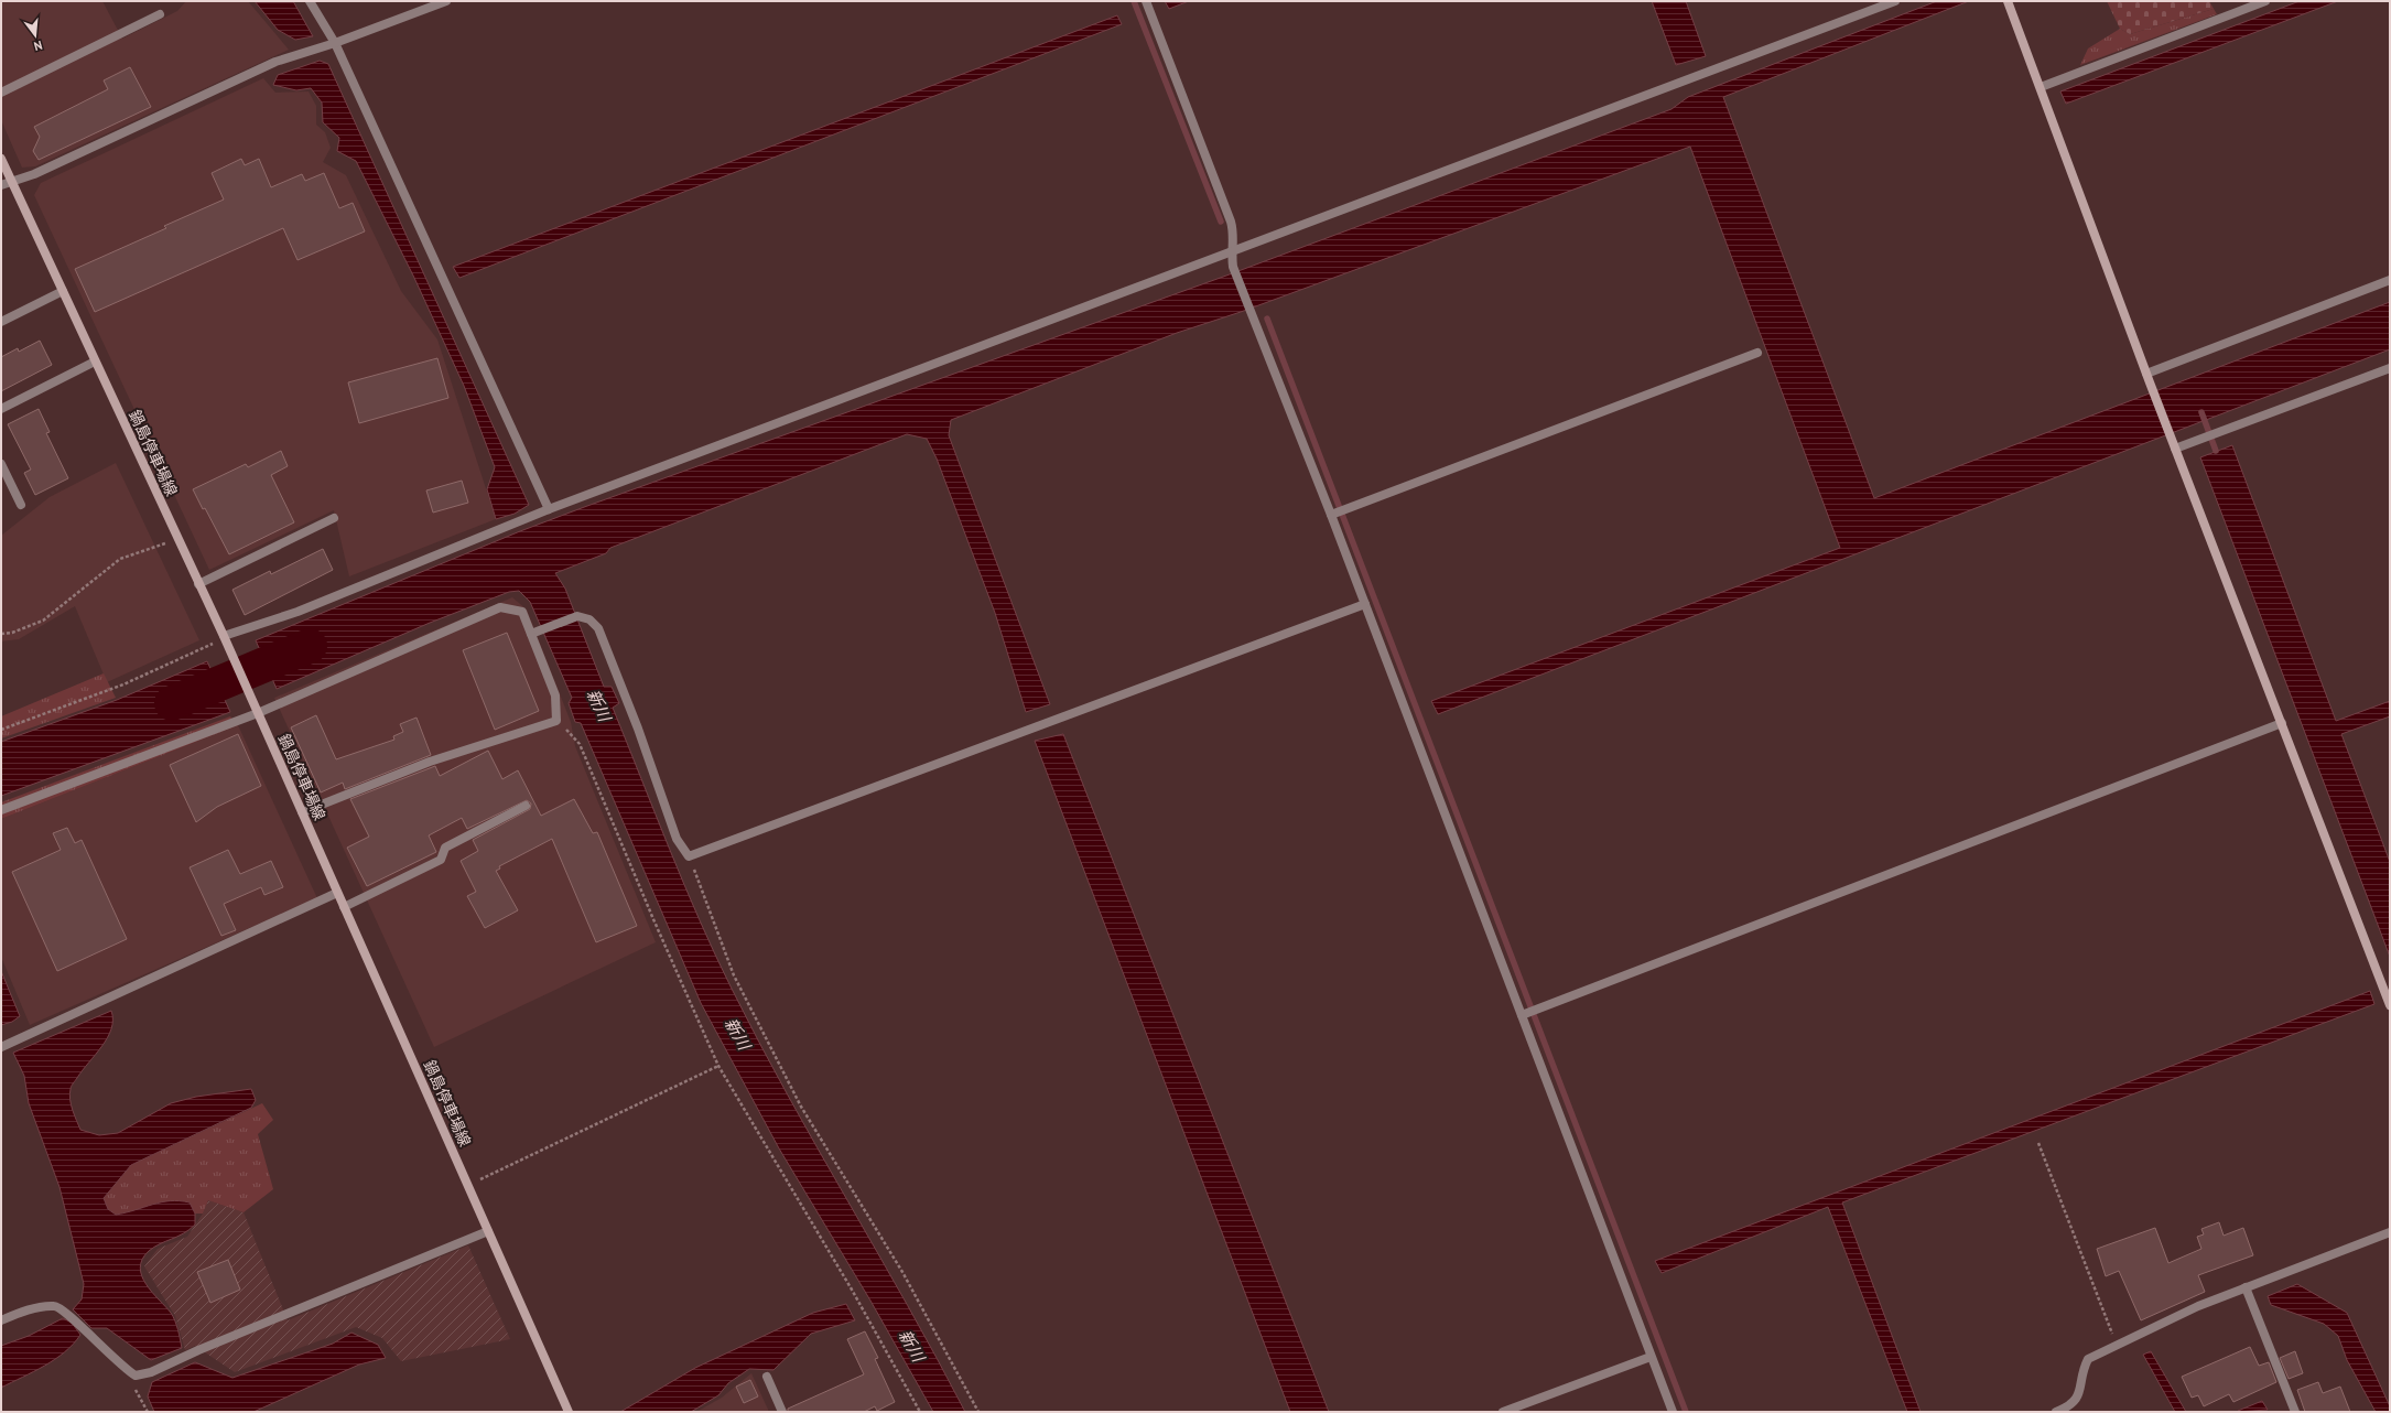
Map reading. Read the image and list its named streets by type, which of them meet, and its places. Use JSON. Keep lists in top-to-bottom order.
{
  "streets": {
    "main road": ["鍋島停車場線"]
  },
  "water": ["新川"],
  "north": "bottom"
}
